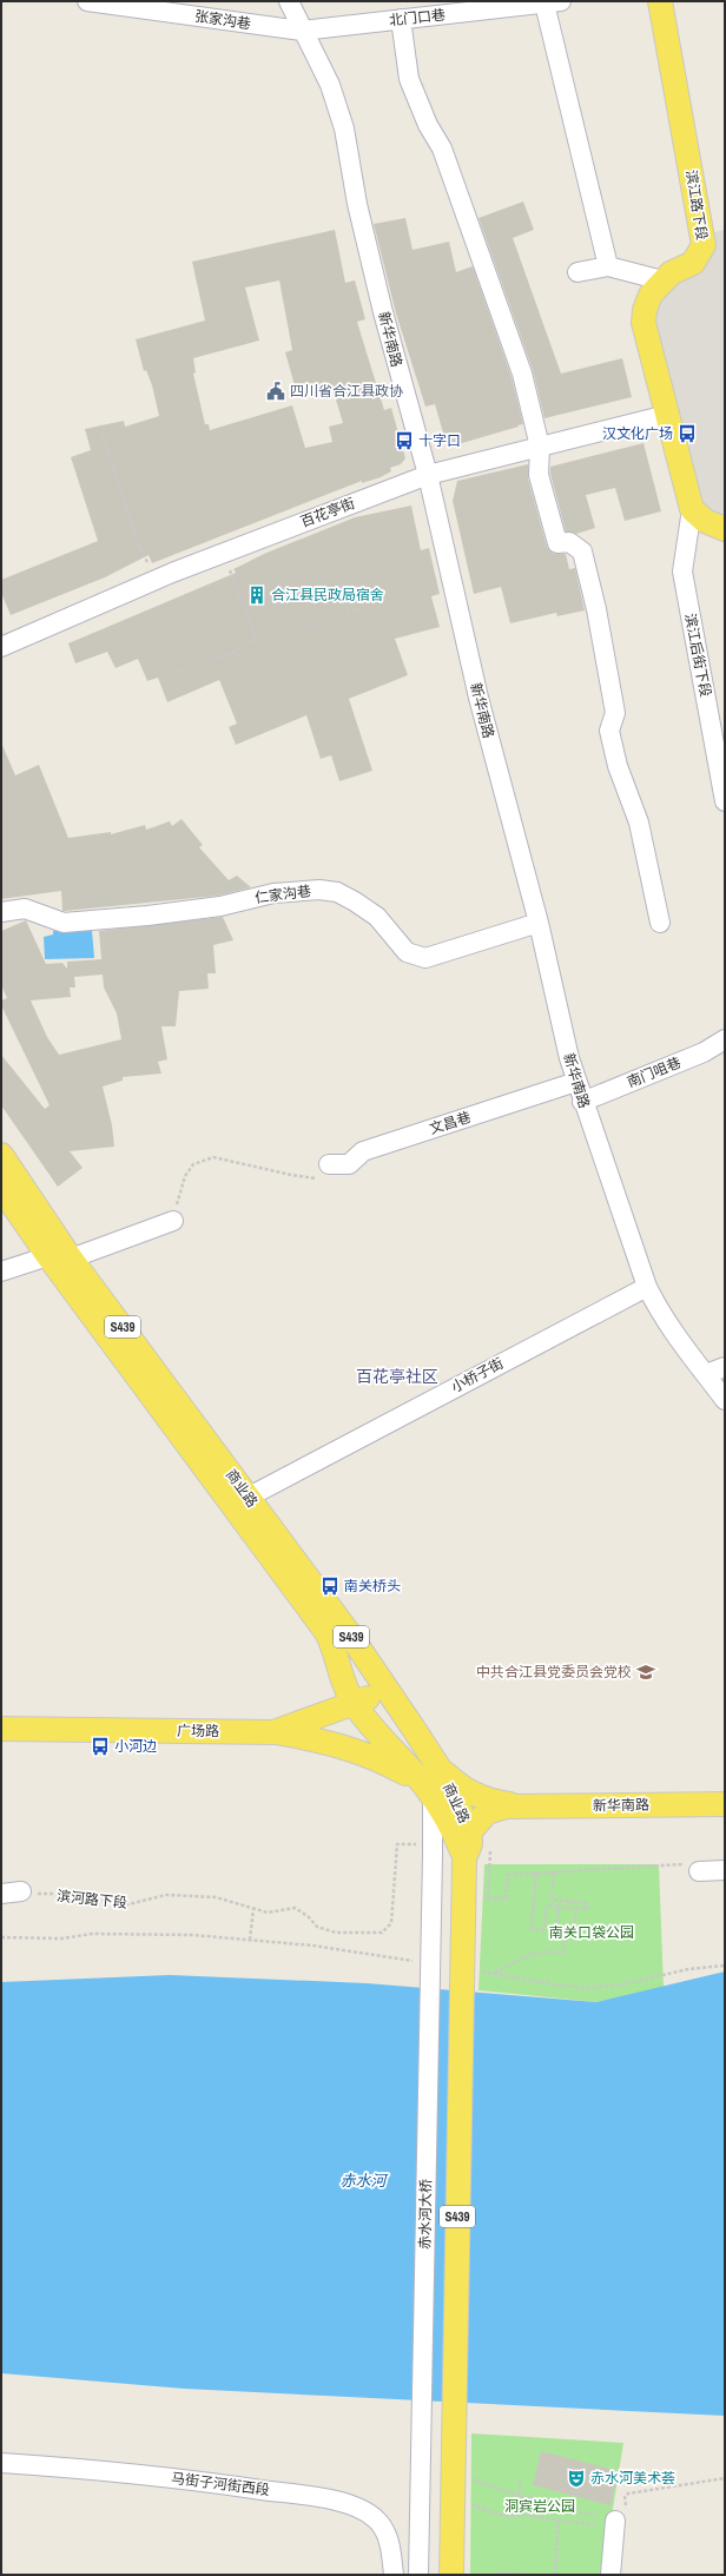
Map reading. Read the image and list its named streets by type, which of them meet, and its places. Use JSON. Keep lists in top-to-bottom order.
{
  "streets": {
    "main road": [
      "滨江路下段",
      "新华南路",
      "S439",
      "商业路",
      "广场路"
    ],
    "street": [
      "北门口巷",
      "张家沟巷",
      "百花亭街",
      "滨江后街下段",
      "仁家沟巷",
      "南门咀巷",
      "文昌巷",
      "小桥子街",
      "赤水河大桥",
      "马街子河街西段"
    ],
    "path": ["滨河路下段"]
  },
  "crossings": [
    ["北门口巷", "张家沟巷"],
    ["北门口巷", "新华南路"],
    ["张家沟巷", "新华南路"],
    ["滨江路下段", "百花亭街"],
    ["滨江路下段", "滨江后街下段"],
    ["新华南路", "百花亭街"],
    ["新华南路", "仁家沟巷"],
    ["新华南路", "南门咀巷"],
    ["新华南路", "文昌巷"],
    ["新华南路", "小桥子街"],
    ["S439", "商业路"],
    ["小桥子街", "商业路"],
    ["商业路", "广场路"],
    ["商业路", "赤水河大桥"],
    ["滨河路下段", "赤水河大桥"]
  ],
  "districts": ["百花亭社区"],
  "water": ["赤水河"],
  "parks": ["南关口袋公园", "洞宾岩公园"],
  "places": {
    "public building": ["四川省合江县政协"],
    "bus stop": [
      "汉文化广场",
      "十字口",
      "南关桥头",
      "小河边"
    ],
    "building": ["合江县民政局宿舍"],
    "school or university": ["中共合江县党委员会党校"],
    "theatre": ["赤水河美术荟"]
  }
}
